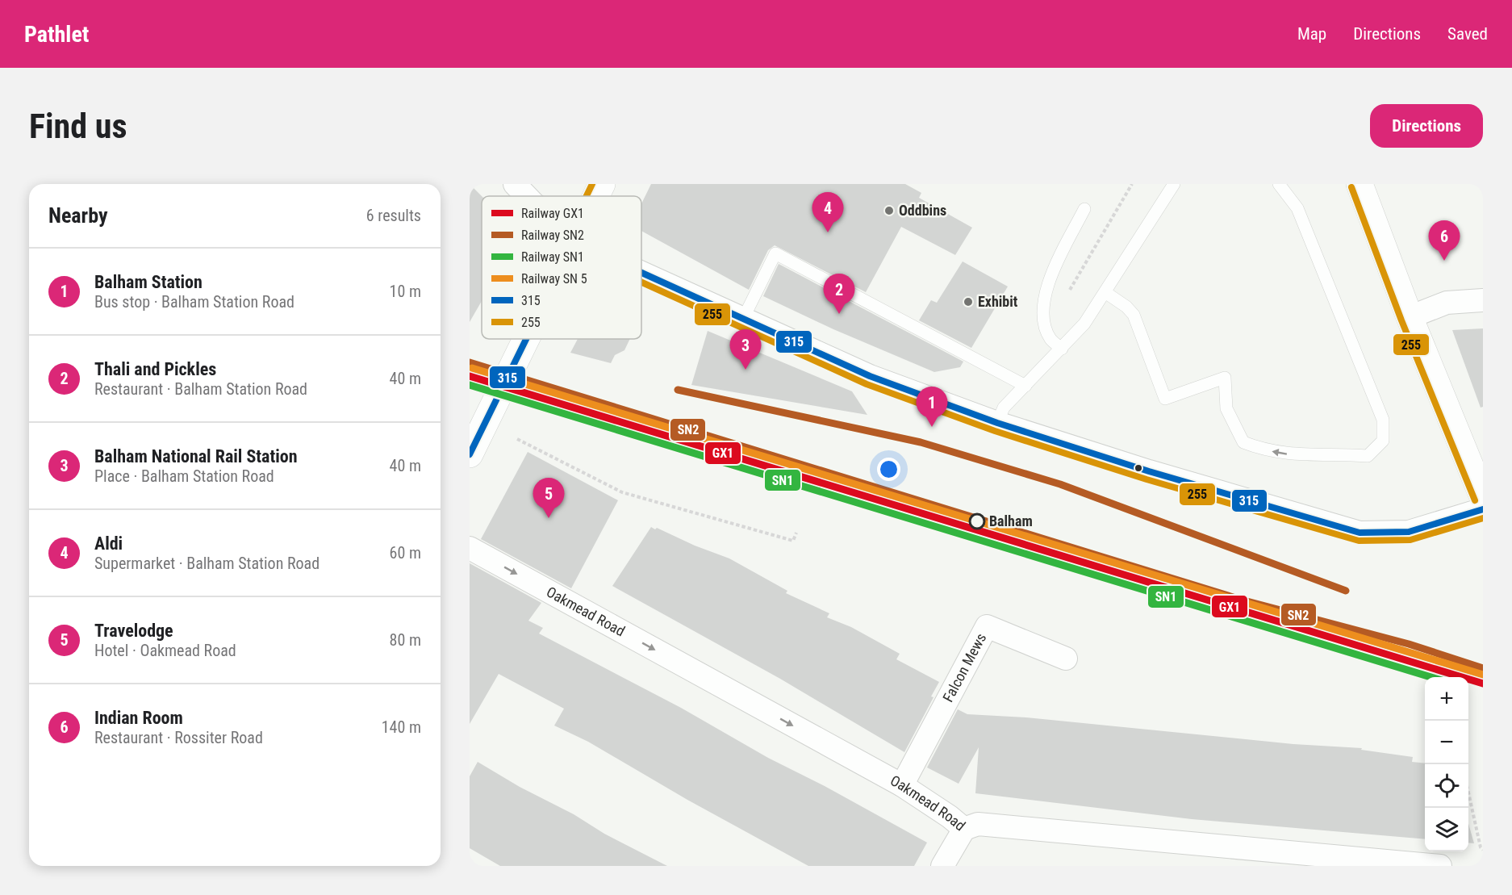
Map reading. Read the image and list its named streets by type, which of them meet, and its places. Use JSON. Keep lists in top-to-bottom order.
{
  "streets": {
    "street": ["Oakmead Road", "Falcon Mews"]
  },
  "crossings": [
    ["Oakmead Road", "Falcon Mews"]
  ],
  "one_way": ["Oakmead Road"],
  "places": ["Oddbins", "Exhibit", "Balham"],
  "lines": [
    "transit line 255",
    "transit line 315",
    "rail line SN2",
    "rail line GX1",
    "rail line SN1"
  ],
  "legend": [
    "Railway GX1",
    "Railway SN2",
    "Railway SN1",
    "Railway SN 5",
    "315",
    "255"
  ],
  "page": {
    "header": "Pathlet",
    "nav": ["Map", "Directions", "Saved"],
    "buttons": "Directions",
    "title": "Find us",
    "heading": ["Nearby", "6 results"],
    "pins": [
      "4",
      "6",
      "2",
      "3",
      "1",
      "5"
    ],
    "list": [
      {
        "mark": "1",
        "name": "Balham Station",
        "note": "Bus stop · Balham Station Road",
        "value": "10 m"
      },
      {
        "mark": "2",
        "name": "Thali and Pickles",
        "note": "Restaurant · Balham Station Road",
        "value": "40 m"
      },
      {
        "mark": "3",
        "name": "Balham National Rail Station",
        "note": "Place · Balham Station Road",
        "value": "40 m"
      },
      {
        "mark": "4",
        "name": "Aldi",
        "note": "Supermarket · Balham Station Road",
        "value": "60 m"
      },
      {
        "mark": "5",
        "name": "Travelodge",
        "note": "Hotel · Oakmead Road",
        "value": "80 m"
      },
      {
        "mark": "6",
        "name": "Indian Room",
        "note": "Restaurant · Rossiter Road",
        "value": "140 m"
      }
    ],
    "map_buttons": ["+", "−"]
  }
}
